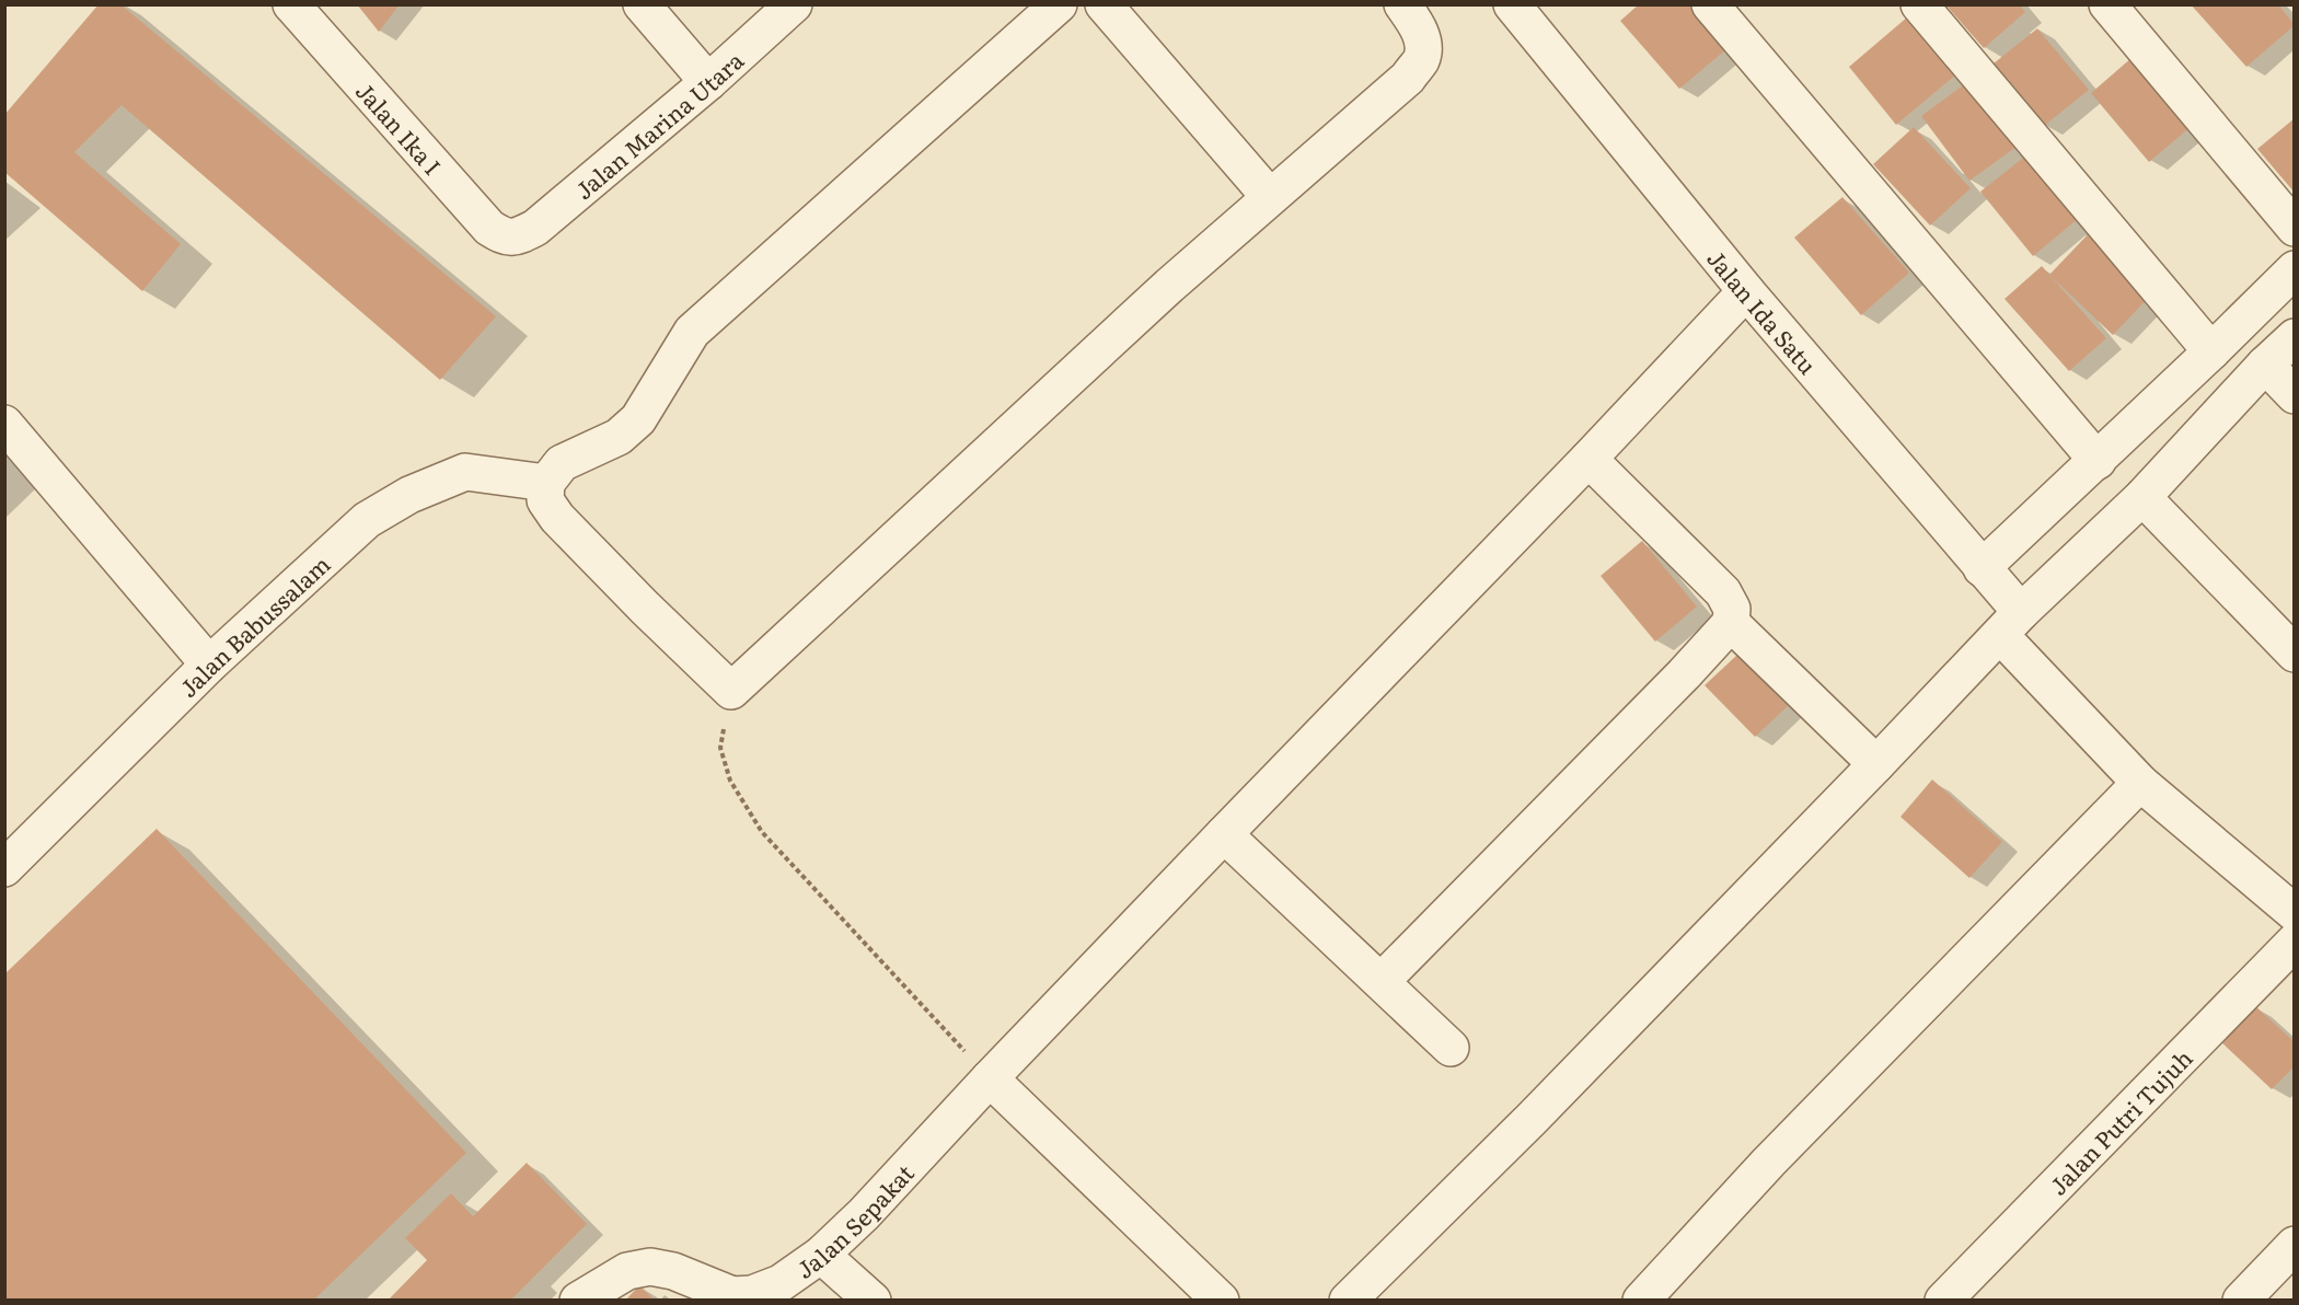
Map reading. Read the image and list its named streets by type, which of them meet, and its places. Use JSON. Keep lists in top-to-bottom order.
{
  "streets": {
    "street": [
      "Jalan Marina Utara",
      "Jalan Ika I",
      "Jalan Ida Satu",
      "Jalan Babussalam",
      "Jalan Putri Tujuh",
      "Jalan Sepakat"
    ]
  },
  "crossings": [
    ["Jalan Marina Utara", "Jalan Ika I"],
    ["Jalan Ida Satu", "Jalan Sepakat"]
  ]
}
